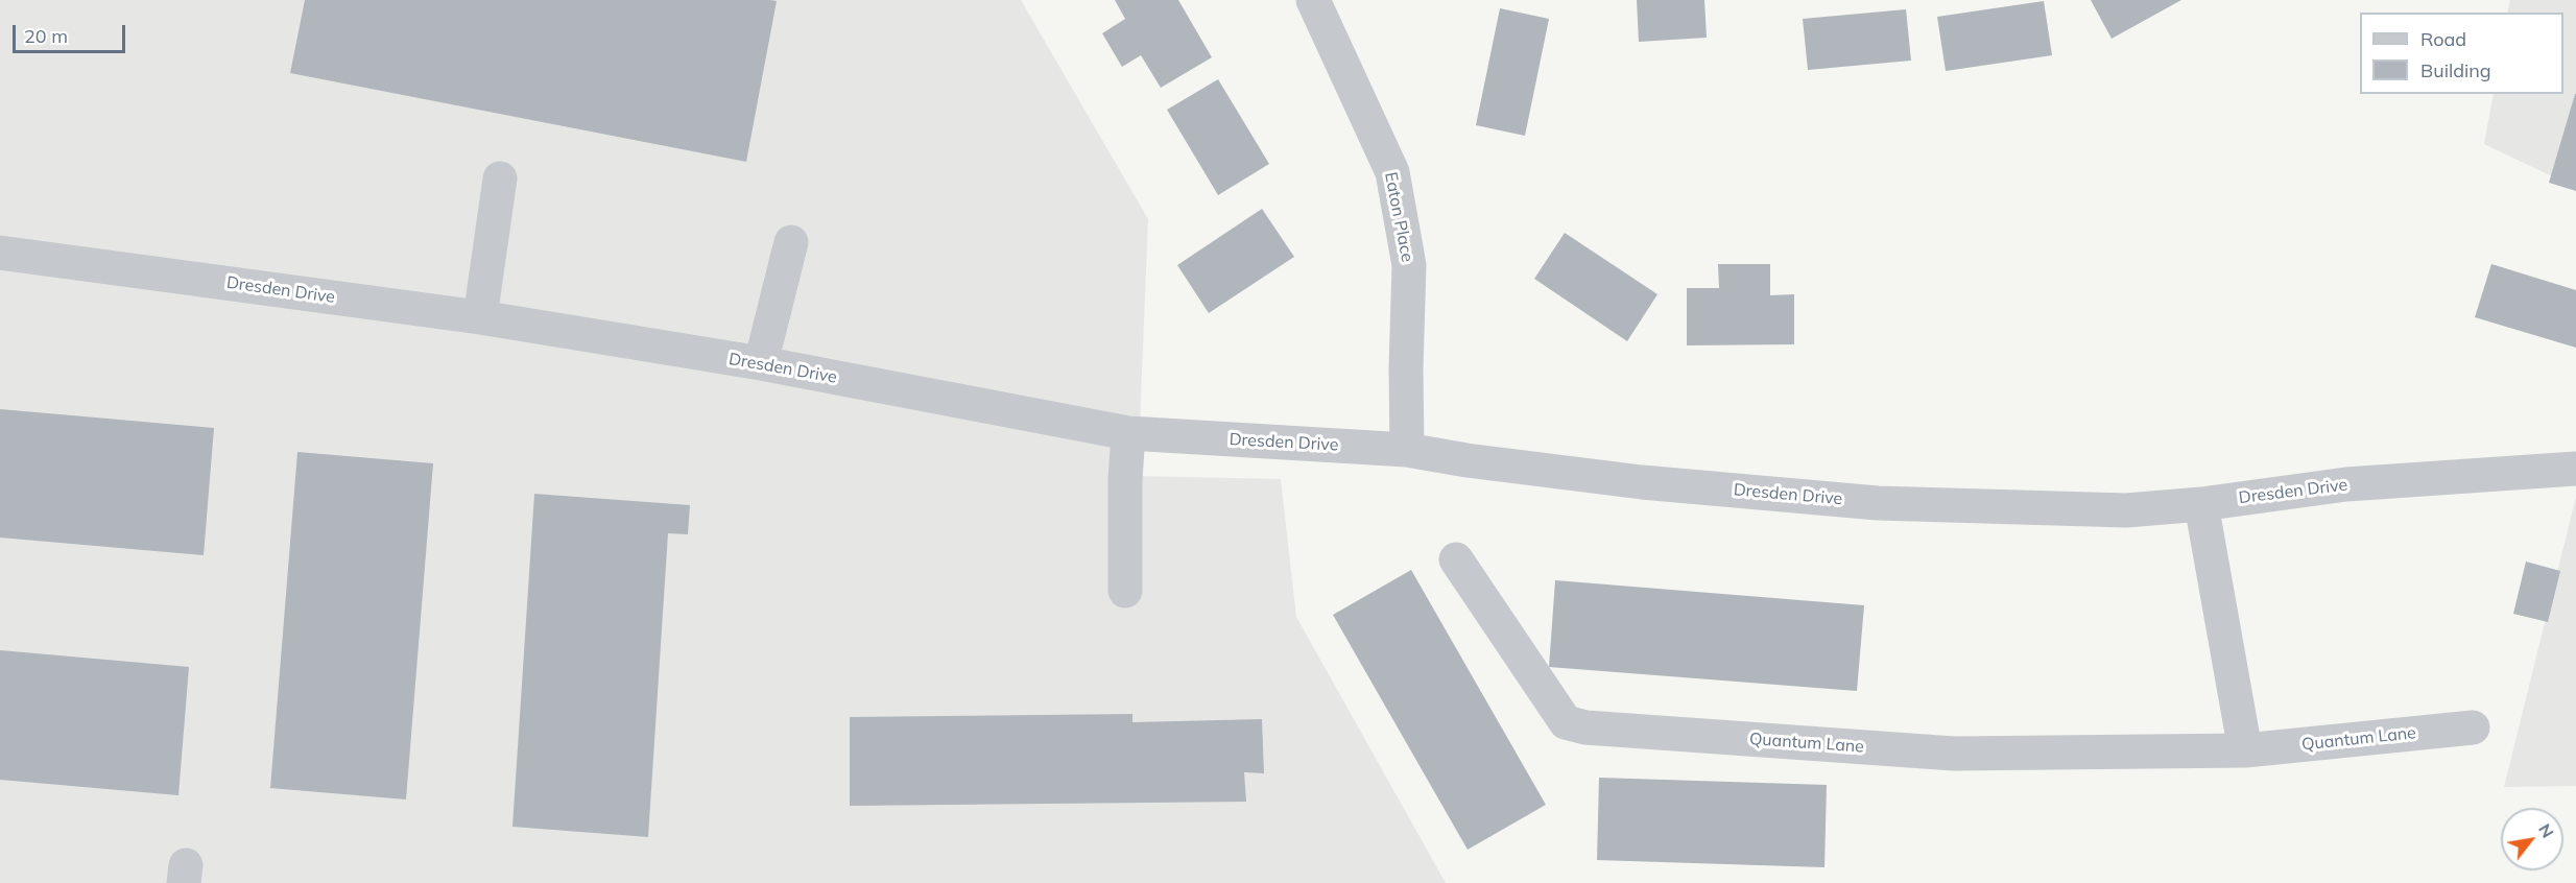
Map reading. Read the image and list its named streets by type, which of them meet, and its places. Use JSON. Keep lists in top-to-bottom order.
{
  "streets": {
    "street": ["Eaton Place", "Dresden Drive", "Quantum Lane"]
  },
  "crossings": [
    ["Eaton Place", "Dresden Drive"]
  ],
  "legend": ["Road", "Building"],
  "scale_bar": "20 m",
  "north": "top right"
}
